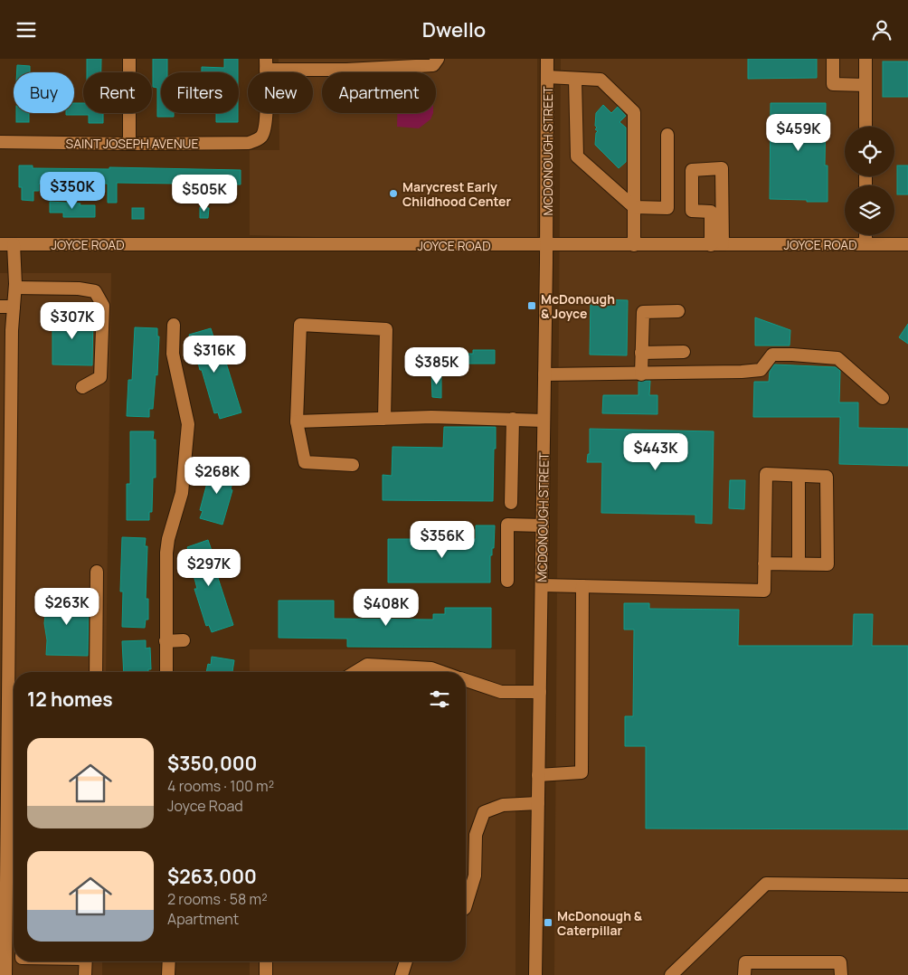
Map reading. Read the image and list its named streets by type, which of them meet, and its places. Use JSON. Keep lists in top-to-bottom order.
{
  "streets": {
    "street": ["SAINT JOSEPH AVENUE", "MCDONOUGH STREET", "JOYCE ROAD"]
  },
  "crossings": [
    ["MCDONOUGH STREET", "JOYCE ROAD"]
  ],
  "places": {
    "other": ["Marycrest Early Childhood Center"],
    "transit": ["McDonough & Joyce", "McDonough & Caterpillar"]
  },
  "page": {
    "header": "Dwello",
    "chip": [
      "Buy",
      "Rent",
      "Filters",
      "New",
      "Apartment"
    ],
    "price": [
      "$459K",
      "$350K",
      "$505K",
      "$307K",
      "$316K",
      "$385K",
      "$443K",
      "$268K",
      "$356K",
      "$297K",
      "$263K",
      "$408K"
    ],
    "heading": "12 homes",
    "list": [
      {
        "name": "$350,000",
        "note": "4 rooms · 100 m² · Joyce Road"
      },
      {
        "name": "$263,000",
        "note": "2 rooms · 58 m² · Apartment"
      }
    ]
  }
}
